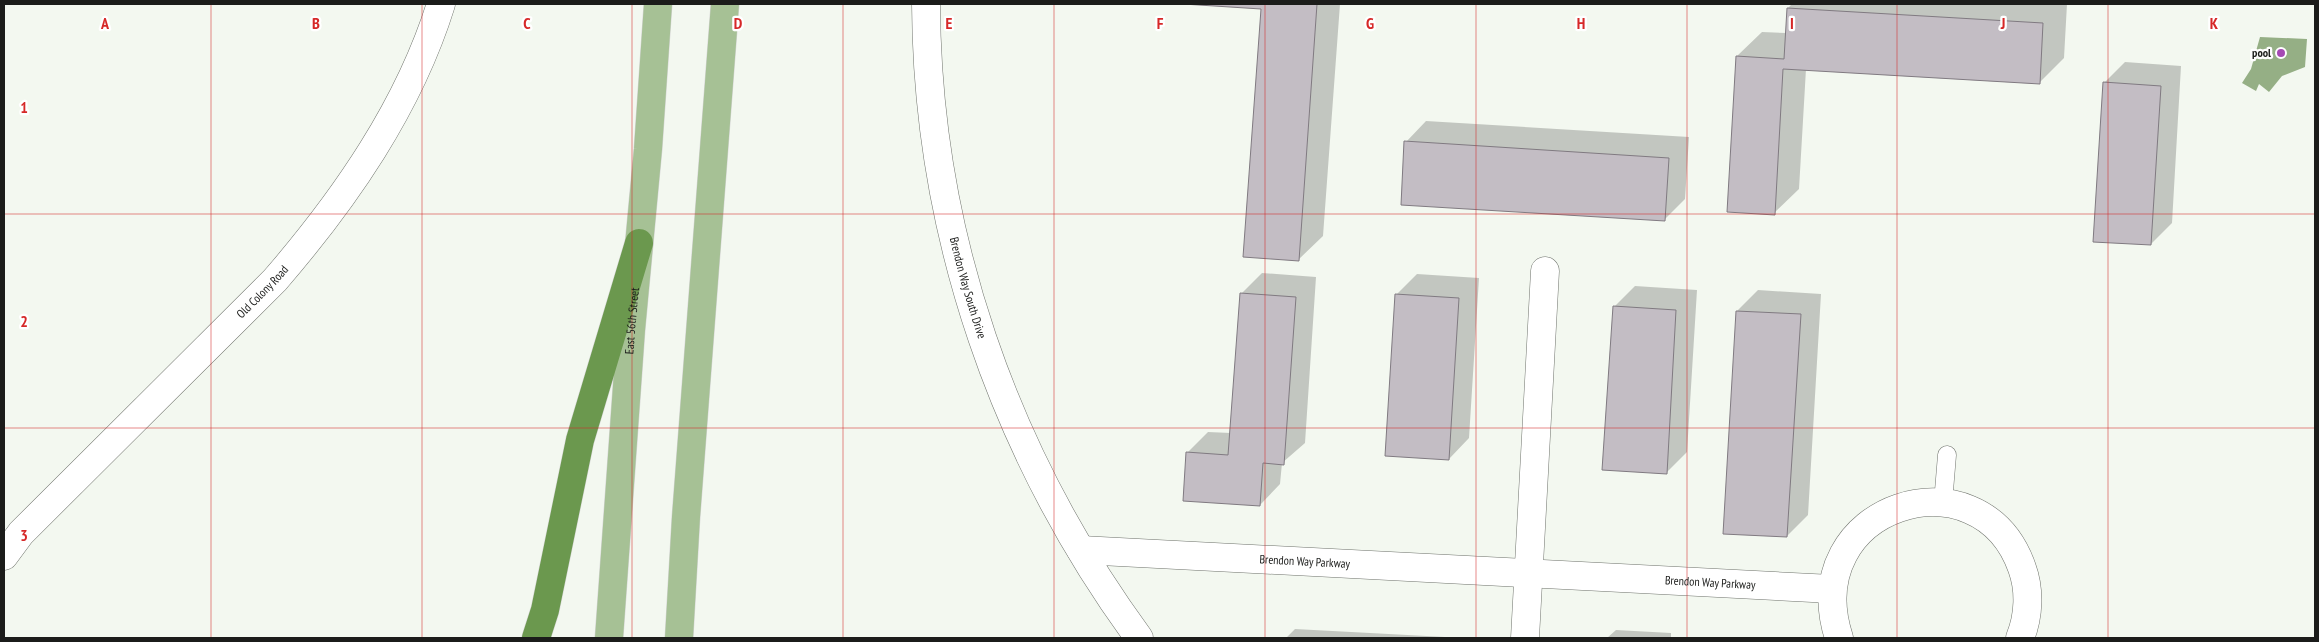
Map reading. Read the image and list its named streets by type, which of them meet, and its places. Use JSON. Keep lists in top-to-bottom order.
{
  "streets": {
    "main road": ["East 56th Street"],
    "street": ["Brendon Way South Drive", "Old Colony Road", "Brendon Way Parkway"]
  },
  "crossings": [
    ["Brendon Way South Drive", "Brendon Way Parkway"]
  ],
  "places": ["pool"],
  "grid": {
    "columns": [
      "A",
      "B",
      "C",
      "D",
      "E",
      "F",
      "G",
      "H",
      "I",
      "J",
      "K"
    ],
    "rows": ["1", "2", "3"]
  }
}
